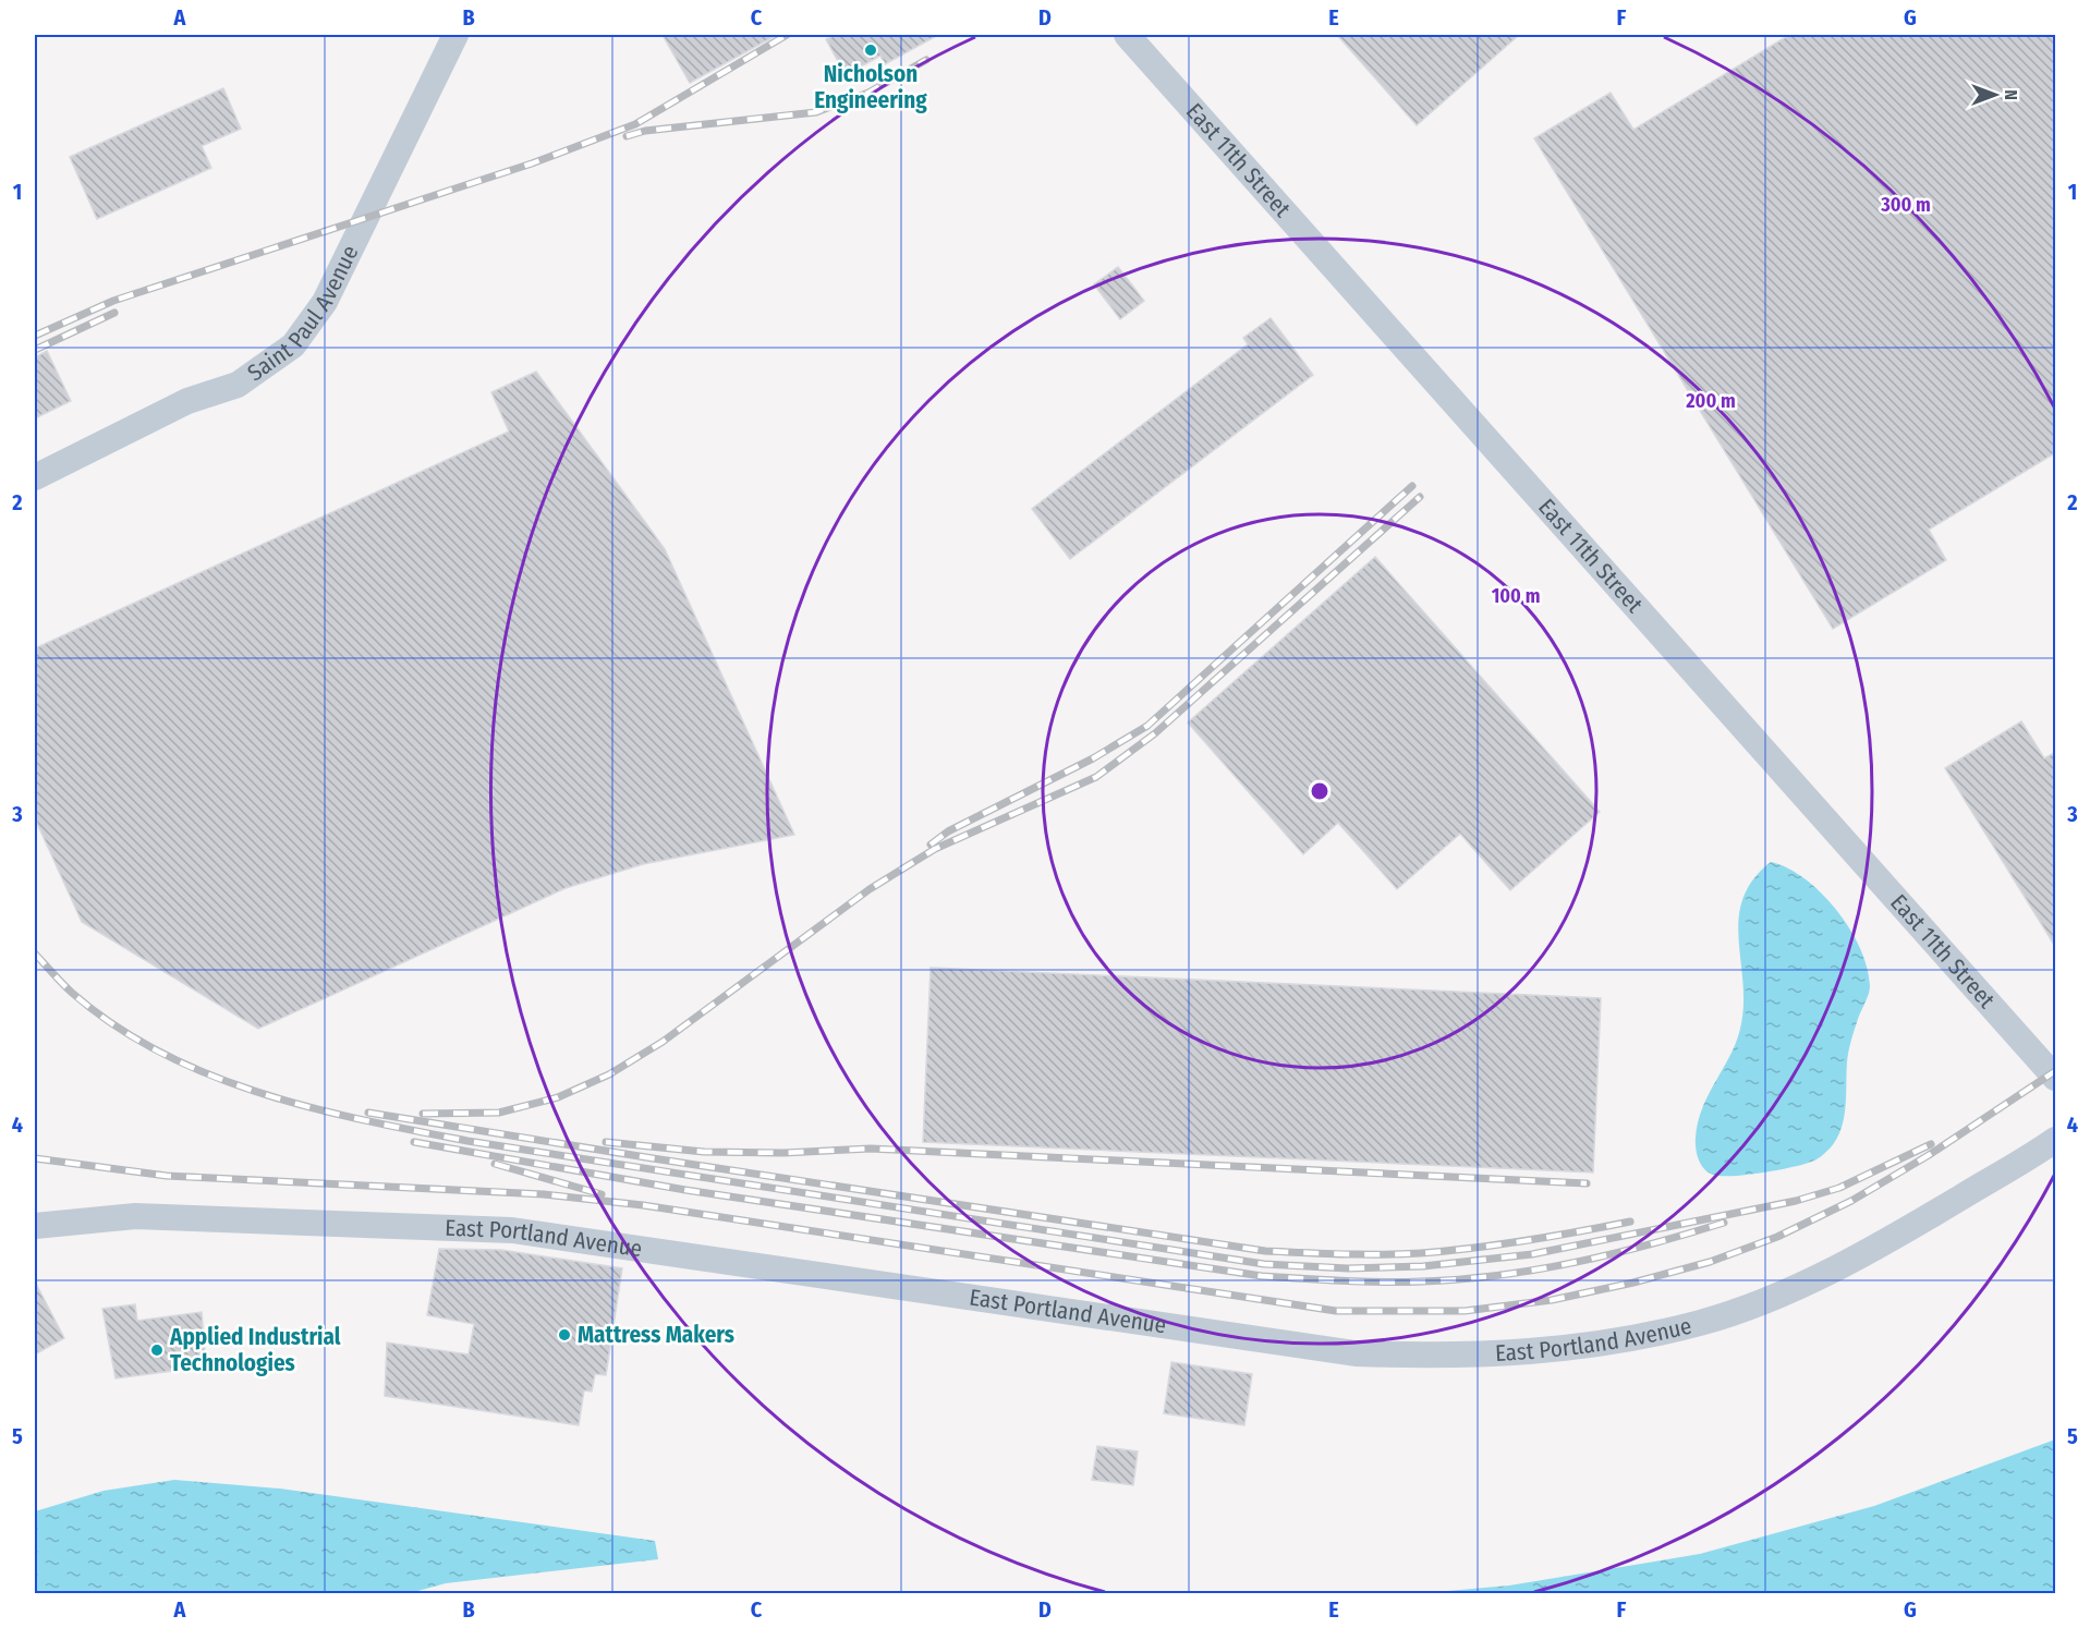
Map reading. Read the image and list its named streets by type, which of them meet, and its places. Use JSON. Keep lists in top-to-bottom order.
{
  "streets": {
    "street": ["East 11th Street", "Saint Paul Avenue", "East Portland Avenue"]
  },
  "places": ["Nicholson Engineering", "Mattress Makers", "Applied Industrial Technologies"],
  "north": "right",
  "grid": {
    "columns": [
      "A",
      "B",
      "C",
      "D",
      "E",
      "F",
      "G"
    ],
    "rows": [
      "1",
      "2",
      "3",
      "4",
      "5"
    ]
  },
  "rings": ["300 m", "200 m", "100 m"]
}
